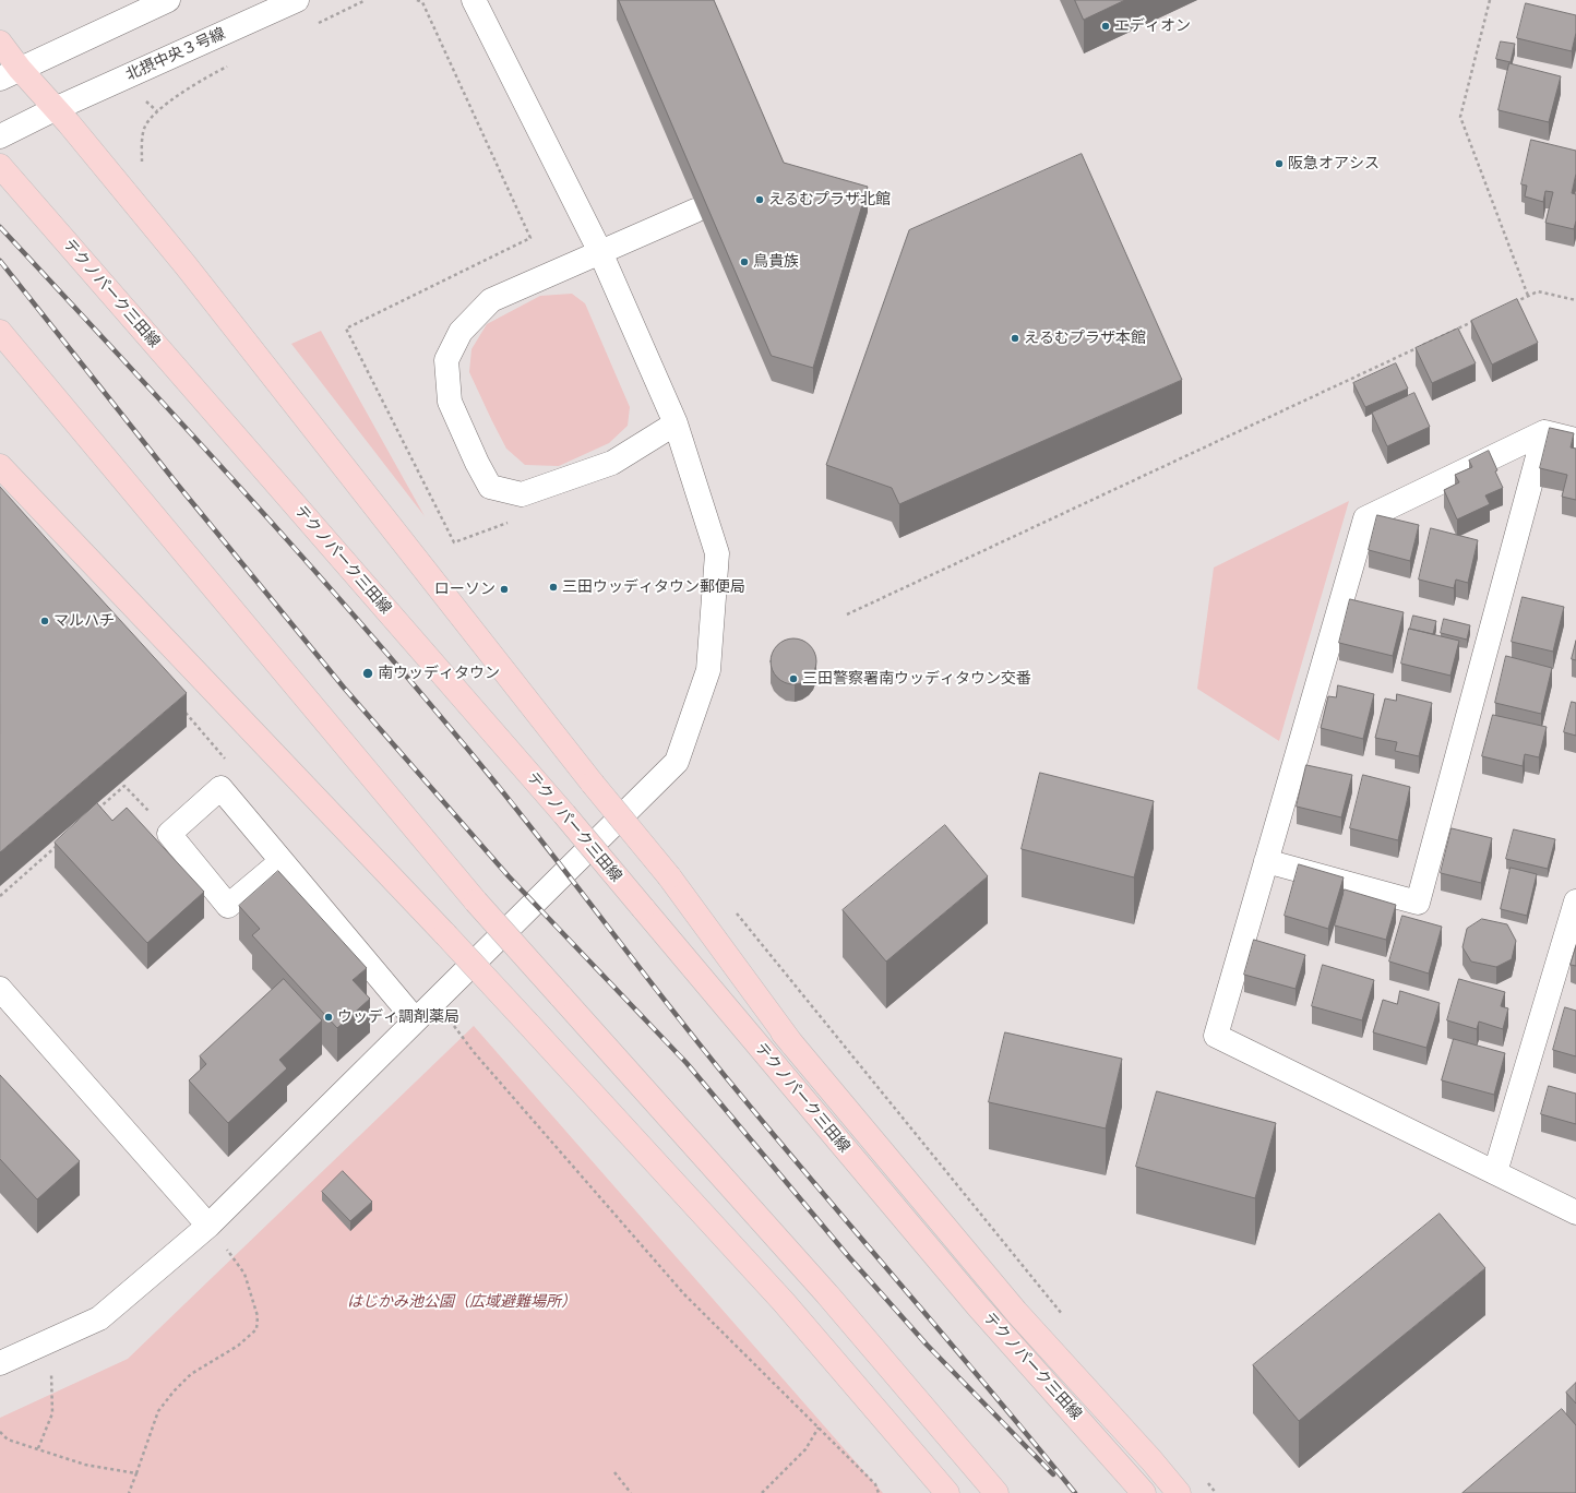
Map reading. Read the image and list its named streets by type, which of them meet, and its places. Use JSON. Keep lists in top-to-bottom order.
{
  "streets": {
    "main road": ["テクノパーク三田線"],
    "street": ["北摂中央３号線"]
  },
  "parks": ["はじかみ池公園（広域避難場所）"],
  "places": [
    "エディオン",
    "阪急オアシス",
    "えるむプラザ北館",
    "鳥貴族",
    "えるむプラザ本館",
    "三田ウッディタウン郵便局",
    "ローソン",
    "マルハチ",
    "南ウッディタウン",
    "三田警察署南ウッディタウン交番",
    "ウッディ調剤薬局"
  ]
}
